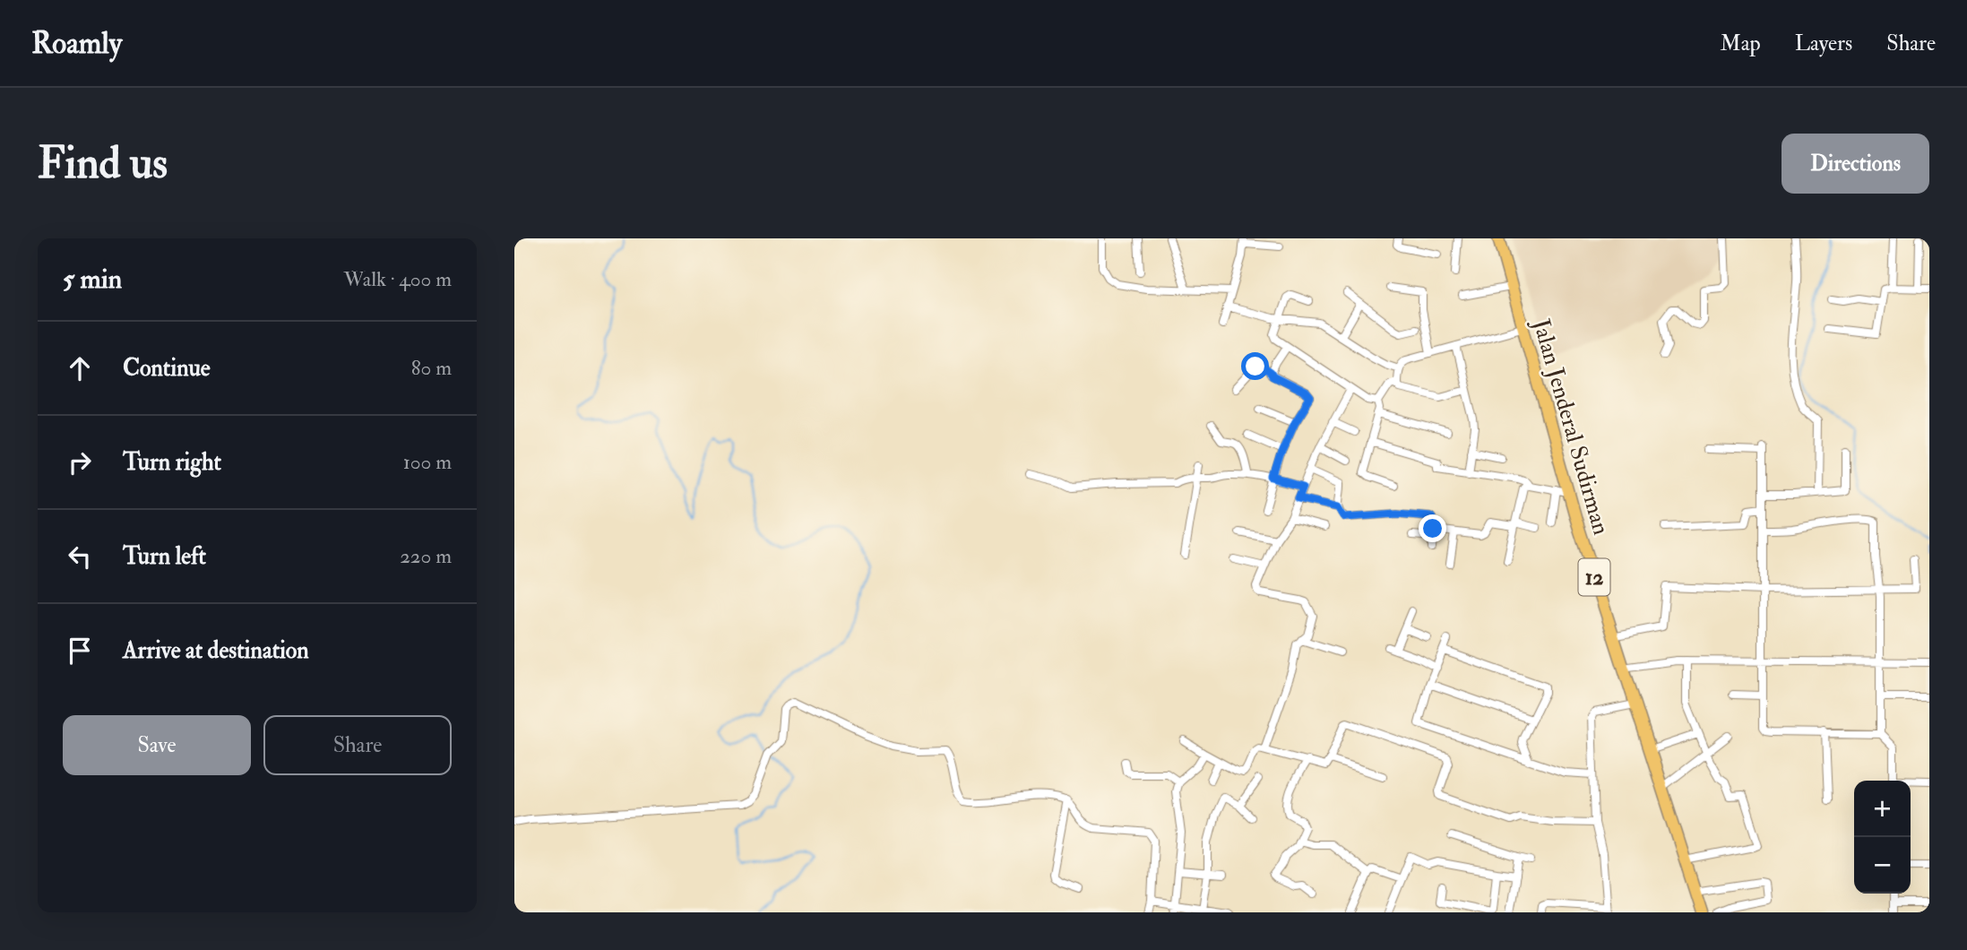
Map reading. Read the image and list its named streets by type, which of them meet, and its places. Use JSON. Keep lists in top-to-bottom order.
{
  "streets": {
    "highway": ["Jalan Jenderal Sudirman", "12"]
  },
  "page": {
    "header": "Roamly",
    "nav": ["Map", "Layers", "Share"],
    "buttons": [
      "Directions",
      ["Save", "Share"]
    ],
    "title": "Find us",
    "heading": ["5 min", "Walk · 400 m"],
    "list": [
      ["Continue", "80 m"],
      ["Turn right", "100 m"],
      ["Turn left", "220 m"],
      "Arrive at destination"
    ],
    "map_buttons": ["+", "−"]
  }
}
